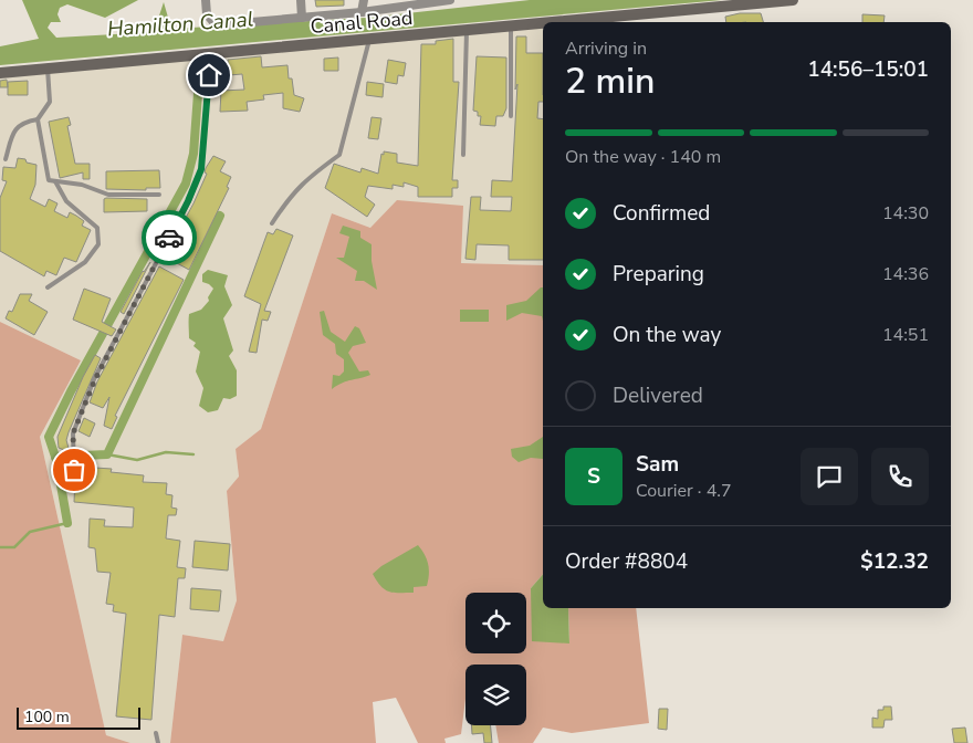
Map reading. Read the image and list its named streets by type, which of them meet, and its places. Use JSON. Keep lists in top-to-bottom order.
{
  "streets": {
    "main road": ["Canal Road"]
  },
  "water": ["Hamilton Canal"],
  "scale_bar": "100 m",
  "page": {
    "heading": ["2 min", "Arriving in", "14:56–15:01"],
    "panel": [
      "Sam",
      "Courier · 4.7",
      "Order #8804",
      "$12.32"
    ],
    "bar": "On the way · 140 m",
    "list": [
      ["Confirmed", "14:30"],
      ["Preparing", "14:36"],
      ["On the way", "14:51"],
      "Delivered"
    ],
    "round": "S",
    "scale": "100 m"
  }
}
